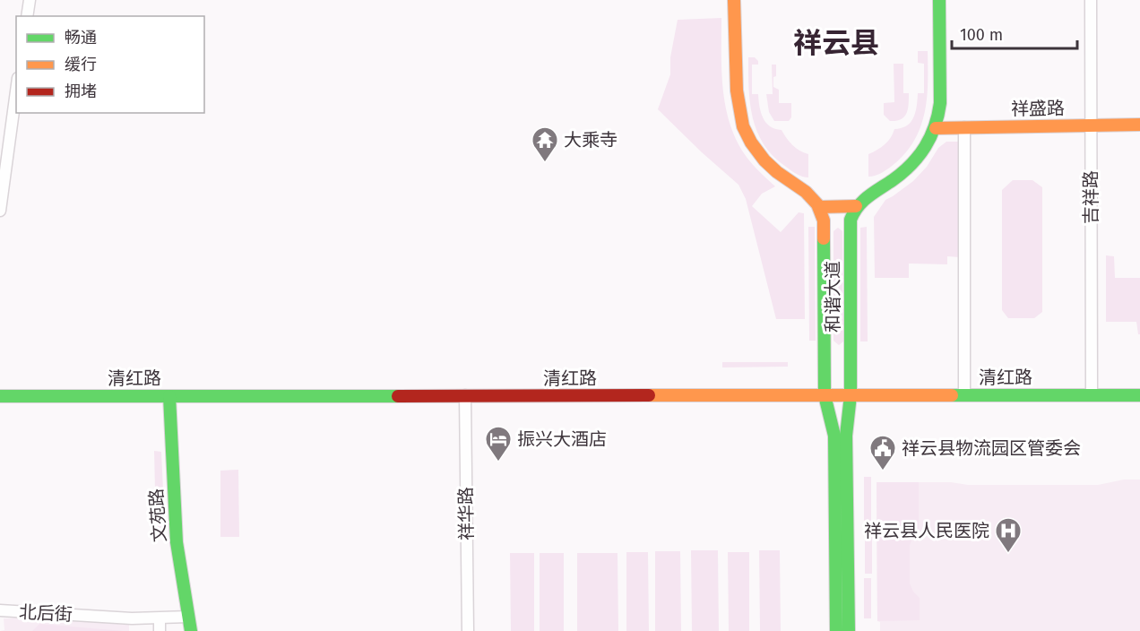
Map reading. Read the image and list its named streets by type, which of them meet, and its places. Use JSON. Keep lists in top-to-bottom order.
{
  "streets": {
    "main road": [
      "祥盛路",
      "和谐大道",
      "清红路",
      "文苑路"
    ],
    "street": ["吉祥路", "祥华路", "北后街"]
  },
  "crossings": [
    ["祥盛路", "吉祥路"],
    ["吉祥路", "清红路"],
    ["和谐大道", "清红路"],
    ["清红路", "祥华路"],
    ["清红路", "文苑路"],
    ["文苑路", "北后街"]
  ],
  "districts": ["祥云县"],
  "places": {
    "temple": ["大乘寺"],
    "hotel": ["振兴大酒店"],
    "public building": ["祥云县物流园区管委会"],
    "hospital": ["祥云县人民医院"]
  },
  "legend": ["畅通", "缓行", "拥堵"],
  "scale_bar": "100 m"
}
